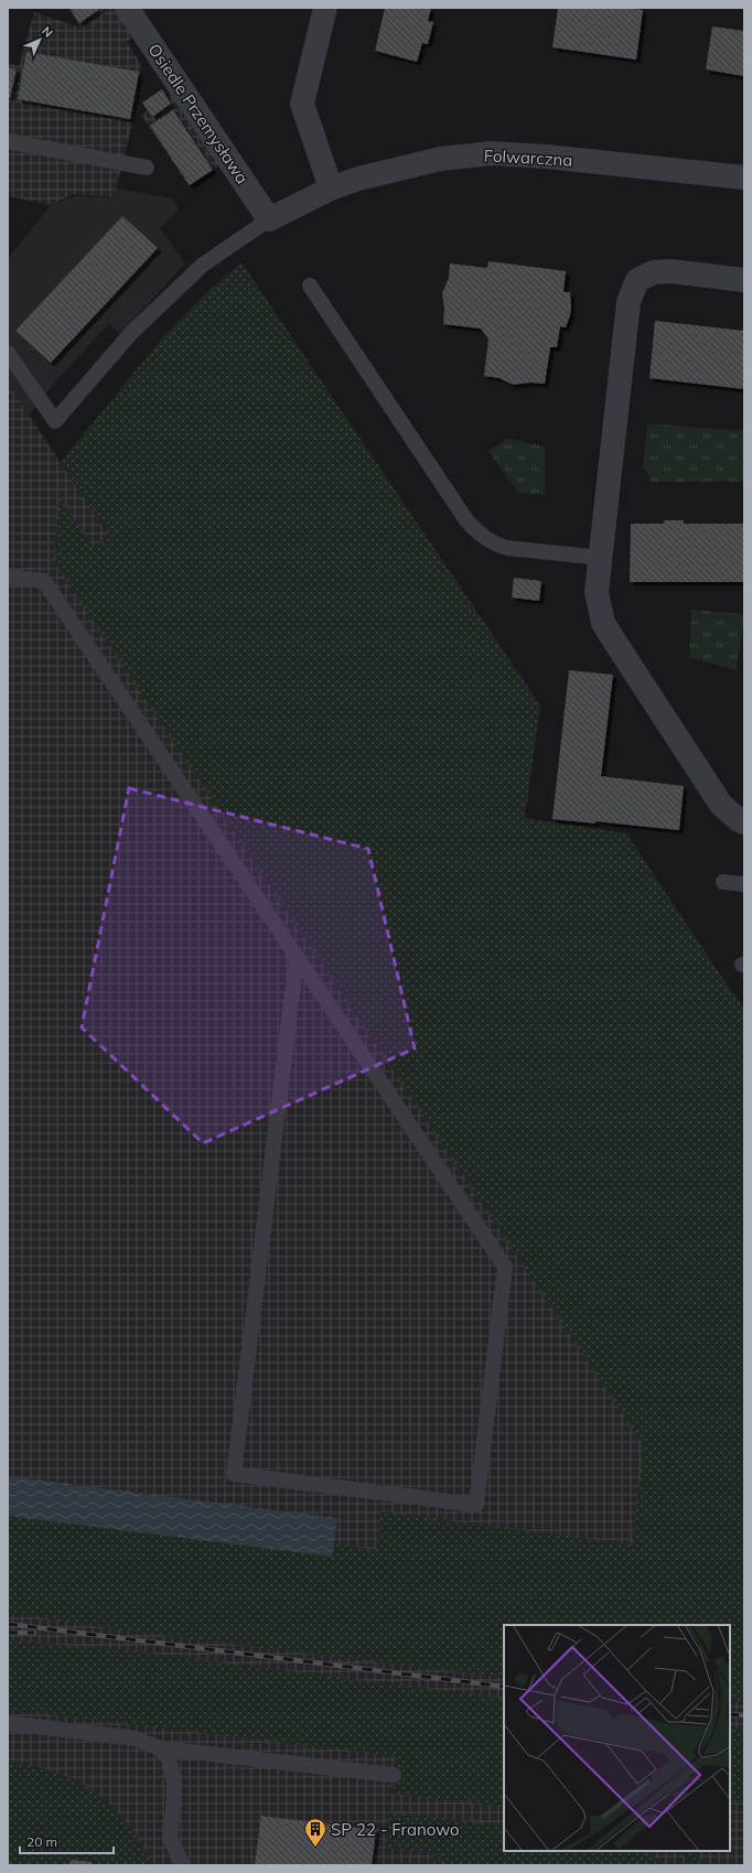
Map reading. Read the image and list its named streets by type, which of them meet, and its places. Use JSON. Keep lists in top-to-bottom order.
{
  "streets": {
    "street": ["Osiedle Przemysława", "Folwarczna"]
  },
  "crossings": [
    ["Osiedle Przemysława", "Folwarczna"]
  ],
  "places": {
    "building": ["SP 22 - Franowo"]
  },
  "scale_bar": "20 m",
  "north": "top right"
}
